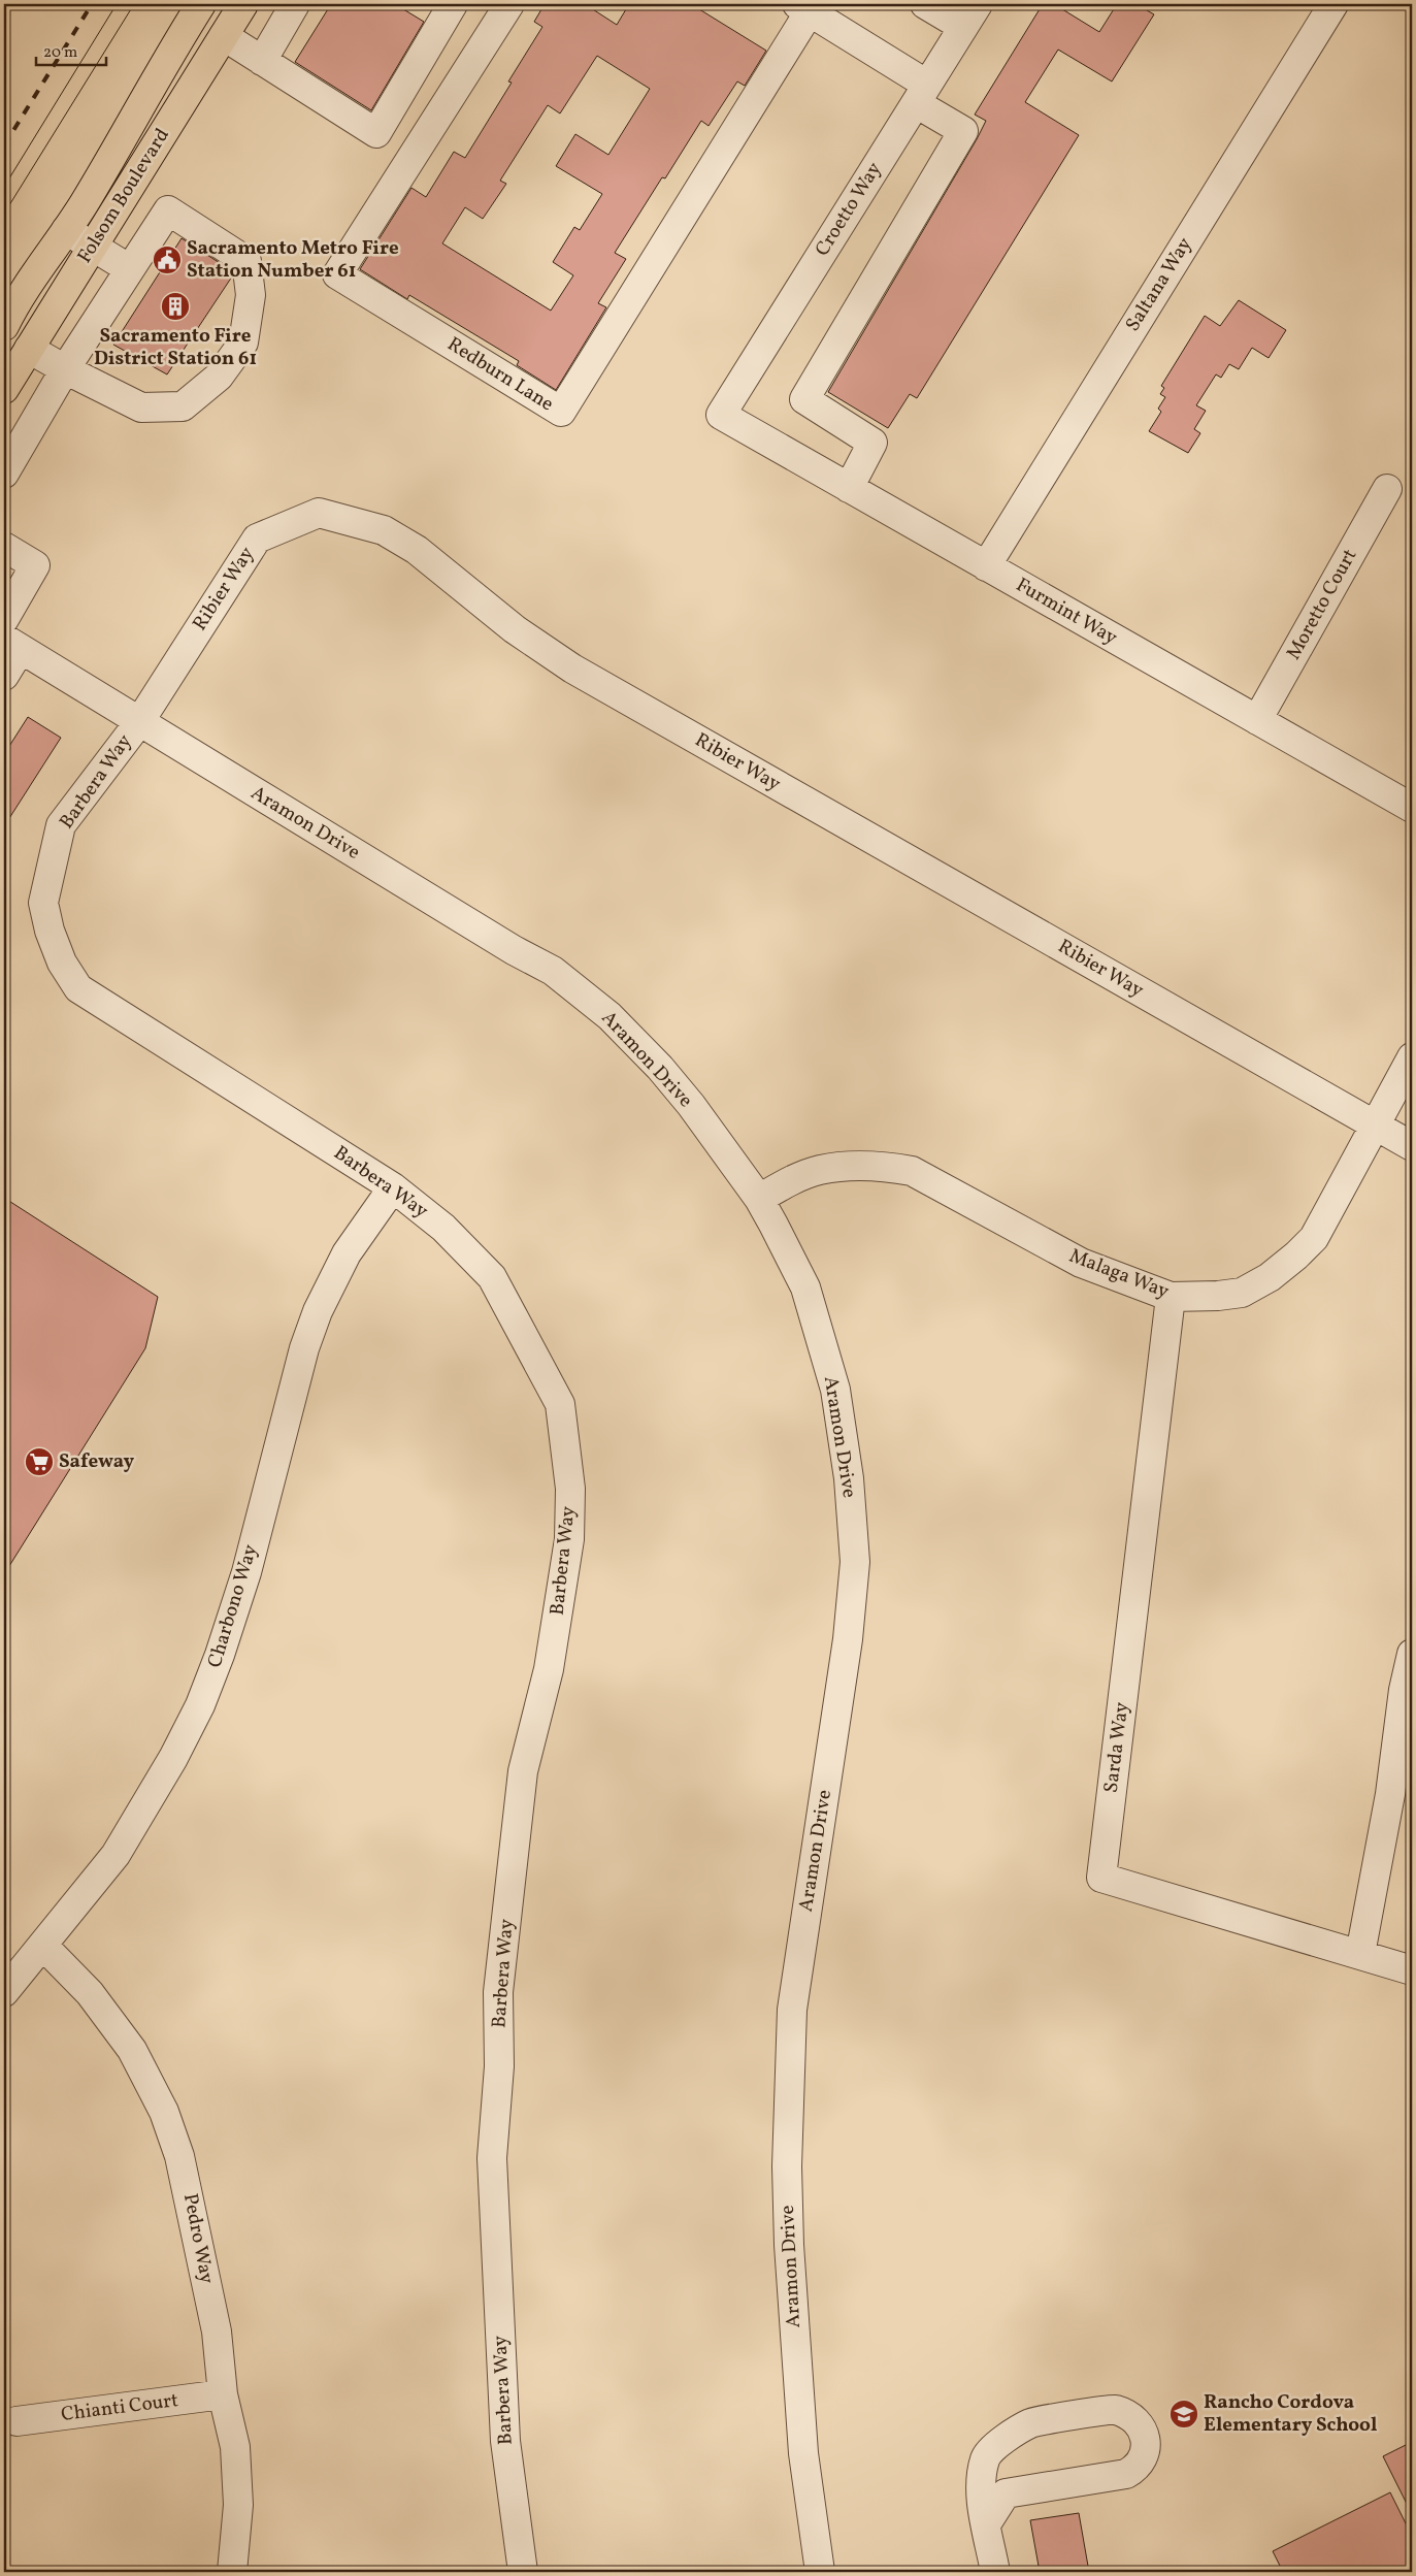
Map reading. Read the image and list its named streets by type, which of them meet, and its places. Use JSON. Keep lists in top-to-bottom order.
{
  "streets": {
    "main road": ["Folsom Boulevard"],
    "street": [
      "Croetto Way",
      "Saltana Way",
      "Redburn Lane",
      "Ribier Way",
      "Moretto Court",
      "Furmint Way",
      "Barbera Way",
      "Aramon Drive",
      "Malaga Way",
      "Charbono Way",
      "Sarda Way",
      "Pedro Way",
      "Chianti Court"
    ]
  },
  "crossings": [
    ["Croetto Way", "Furmint Way"],
    ["Saltana Way", "Furmint Way"],
    ["Ribier Way", "Barbera Way"],
    ["Ribier Way", "Aramon Drive"],
    ["Ribier Way", "Malaga Way"],
    ["Moretto Court", "Furmint Way"],
    ["Barbera Way", "Aramon Drive"],
    ["Barbera Way", "Charbono Way"],
    ["Aramon Drive", "Malaga Way"],
    ["Malaga Way", "Sarda Way"],
    ["Charbono Way", "Pedro Way"],
    ["Pedro Way", "Chianti Court"]
  ],
  "places": {
    "public building": ["Sacramento Metro Fire Station Number 61"],
    "building": ["Sacramento Fire District Station 61"],
    "supermarket": ["Safeway"],
    "school or university": ["Rancho Cordova Elementary School"]
  },
  "scale_bar": "20 m"
}
